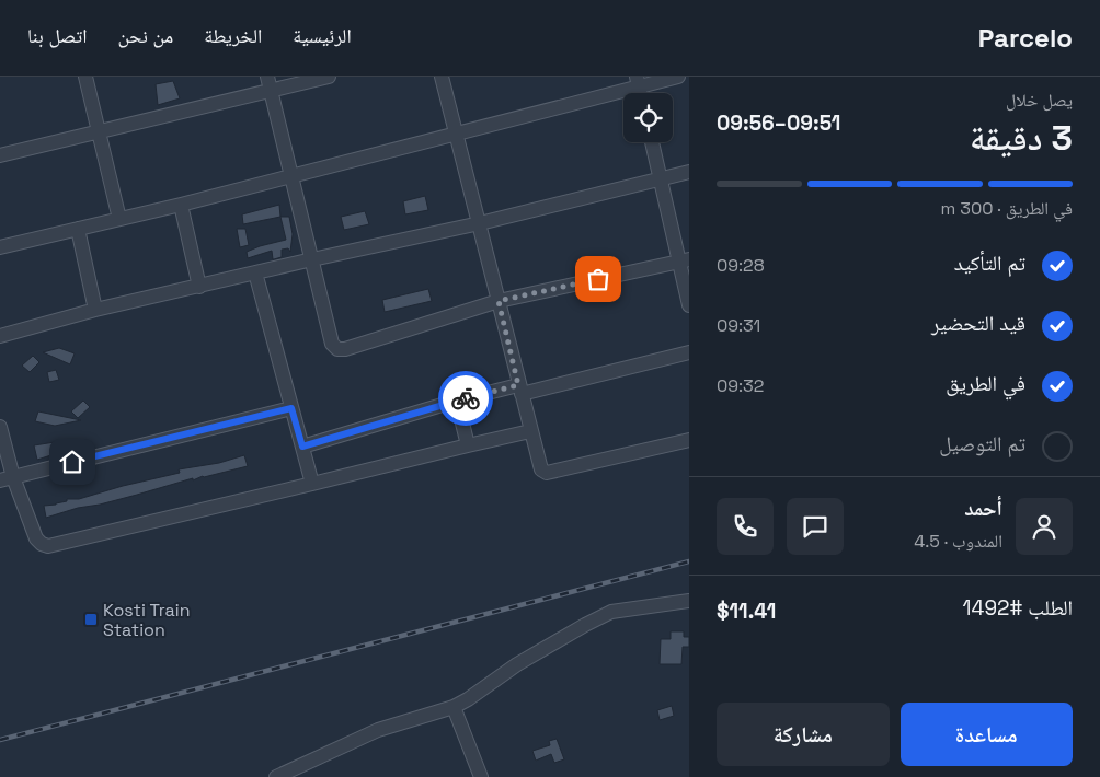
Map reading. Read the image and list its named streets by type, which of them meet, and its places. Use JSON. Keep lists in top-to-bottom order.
{
  "places": {
    "transit": ["Kosti Train Station"]
  },
  "page": {
    "header": "Parcelo",
    "nav": [
      "الرئيسية",
      "الخريطة",
      "من نحن",
      "اتصل بنا"
    ],
    "heading": ["3 دقيقة", "يصل خلال", "09:51–09:56"],
    "panel": [
      "أحمد",
      "المندوب · 4.5",
      "الطلب #1492",
      "$11.41"
    ],
    "bar": "في الطريق · 300 m",
    "list": [
      ["تم التأكيد", "09:28"],
      ["قيد التحضير", "09:31"],
      ["في الطريق", "09:32"],
      "تم التوصيل"
    ],
    "buttons": ["مساعدة", "مشاركة"]
  }
}
